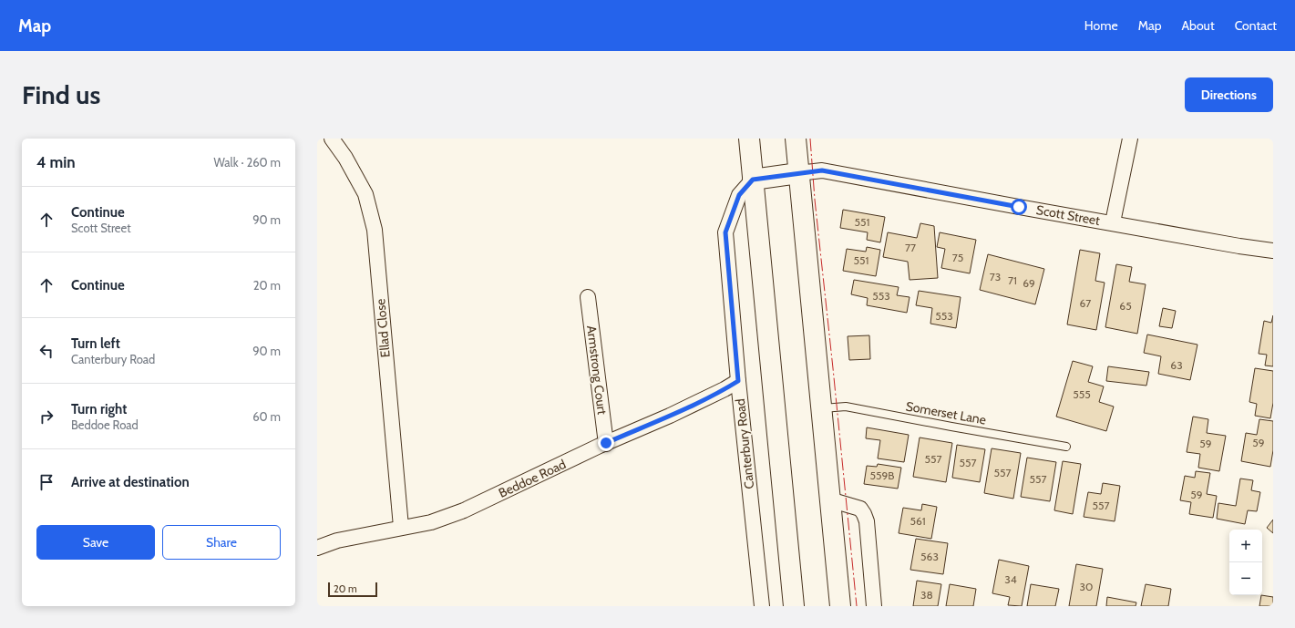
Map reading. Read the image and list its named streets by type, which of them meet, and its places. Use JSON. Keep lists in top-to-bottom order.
{
  "streets": {
    "street": [
      "Scott Street",
      "Ellad Close",
      "Armstrong Court",
      "Canterbury Road",
      "Beddoe Road"
    ],
    "lane": ["Somerset Lane"]
  },
  "crossings": [
    ["Ellad Close", "Beddoe Road"],
    ["Armstrong Court", "Beddoe Road"],
    ["Canterbury Road", "Beddoe Road"]
  ],
  "house_numbers": [
    "551",
    "77",
    "75",
    "551",
    "73",
    "71",
    "69",
    "553",
    "67",
    "65",
    "553",
    "63",
    "555",
    "59",
    "59",
    "557",
    "557",
    "557",
    "559B",
    "557",
    "59",
    "557",
    "561",
    "563",
    "34",
    "30",
    "38"
  ],
  "scale_bar": "20 m",
  "page": {
    "header": "Map",
    "nav": [
      "Home",
      "Map",
      "About",
      "Contact"
    ],
    "buttons": [
      "Directions",
      ["Save", "Share"]
    ],
    "title": "Find us",
    "heading": ["4 min", "Walk · 260 m"],
    "list": [
      ["Continue", "Scott Street", "90 m"],
      ["Continue", "20 m"],
      ["Turn left", "Canterbury Road", "90 m"],
      ["Turn right", "Beddoe Road", "60 m"],
      "Arrive at destination"
    ],
    "map_buttons": ["+", "−"],
    "scale": "20 m"
  }
}
